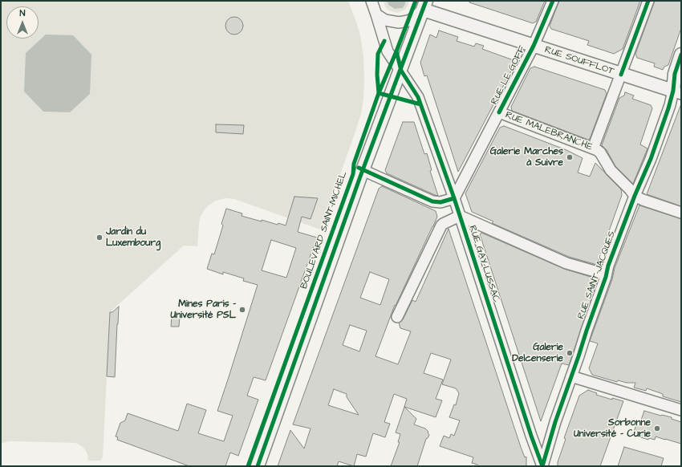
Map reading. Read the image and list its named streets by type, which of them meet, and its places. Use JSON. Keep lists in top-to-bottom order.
{
  "streets": {
    "main road": ["RUE SOUFFLOT", "BOULEVARD SAINT-MICHEL", "RUE SAINT-JACQUES"],
    "street": ["RUE LE GOFF", "RUE MALEBRANCHE", "RUE GAY-LUSSAC"]
  },
  "crossings": [
    ["RUE SOUFFLOT", "RUE LE GOFF"],
    ["RUE SOUFFLOT", "BOULEVARD SAINT-MICHEL"],
    ["RUE SOUFFLOT", "RUE SAINT-JACQUES"],
    ["RUE LE GOFF", "RUE MALEBRANCHE"],
    ["RUE LE GOFF", "RUE GAY-LUSSAC"],
    ["RUE MALEBRANCHE", "RUE SAINT-JACQUES"],
    ["BOULEVARD SAINT-MICHEL", "RUE GAY-LUSSAC"],
    ["RUE GAY-LUSSAC", "RUE SAINT-JACQUES"]
  ],
  "places": [
    "Galerie Marches à Suivre",
    "Jardin du Luxembourg",
    "Mines Paris - Université PSL",
    "Galerie Delcenserie",
    "Sorbonne Université - Curie"
  ],
  "north": "top"
}
